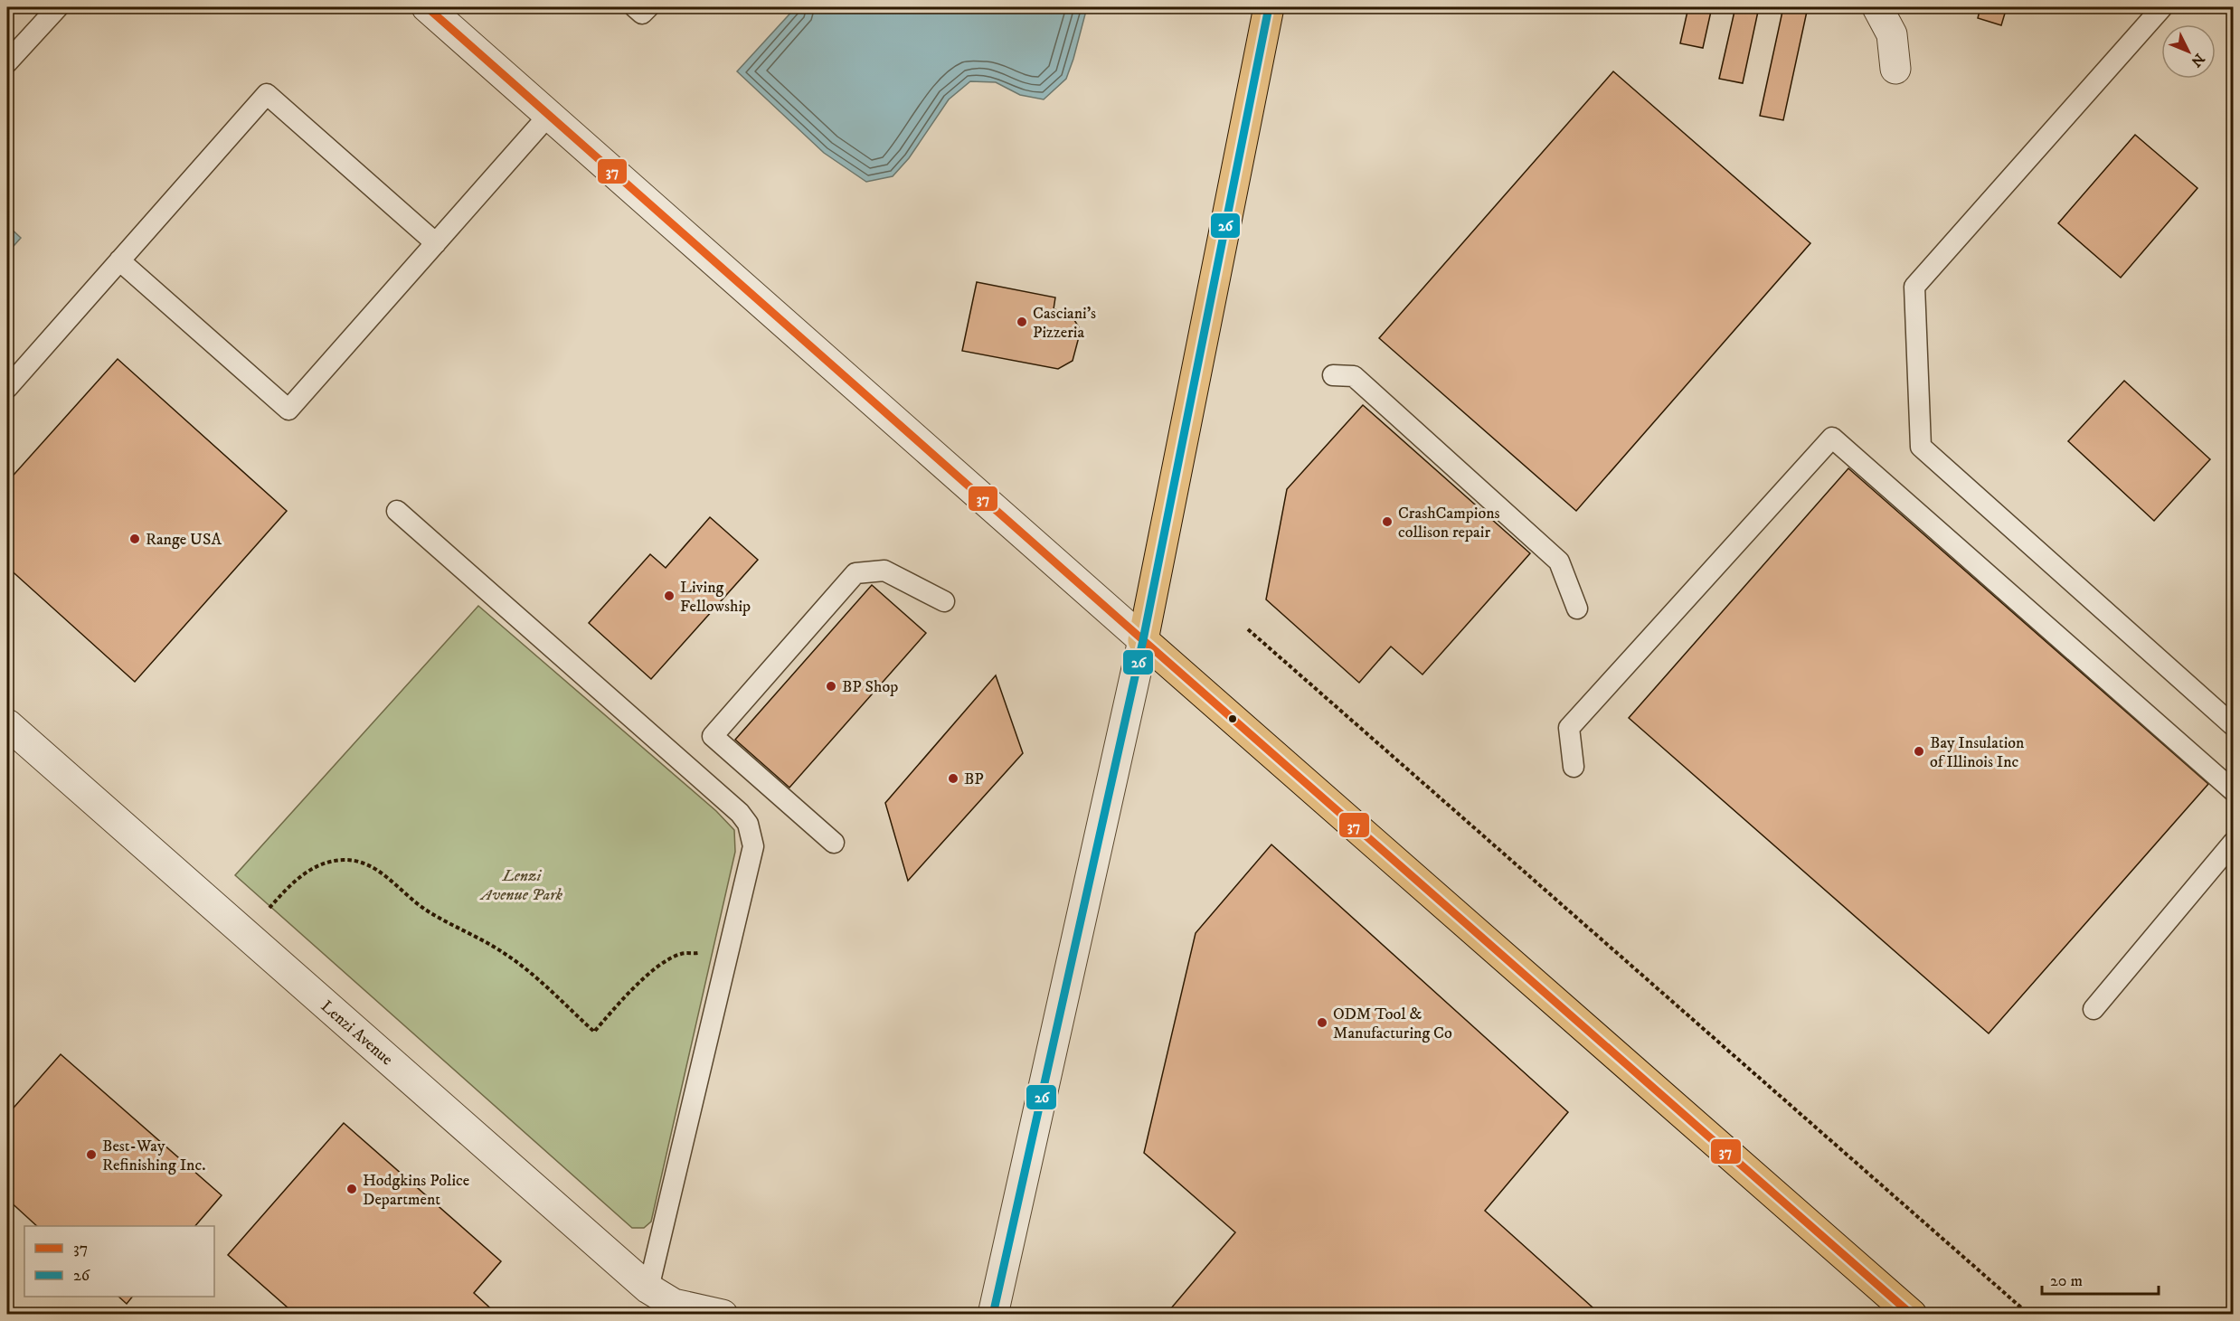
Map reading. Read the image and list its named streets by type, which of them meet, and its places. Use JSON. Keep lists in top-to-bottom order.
{
  "streets": {
    "street": ["Lenzi Avenue"]
  },
  "parks": ["Lenzi Avenue Park"],
  "places": [
    "Casciani's Pizzeria",
    "CrashCampions collison repair",
    "Range USA",
    "Living Fellowship",
    "BP Shop",
    "Bay Insulation of Illinois Inc",
    "BP",
    "ODM Tool & Manufacturing Co",
    "Best-Way Refinishing Inc.",
    "Hodgkins Police Department"
  ],
  "lines": ["transit line 37", "transit line 26"],
  "legend": ["37", "26"],
  "scale_bar": "20 m",
  "north": "bottom right"
}
